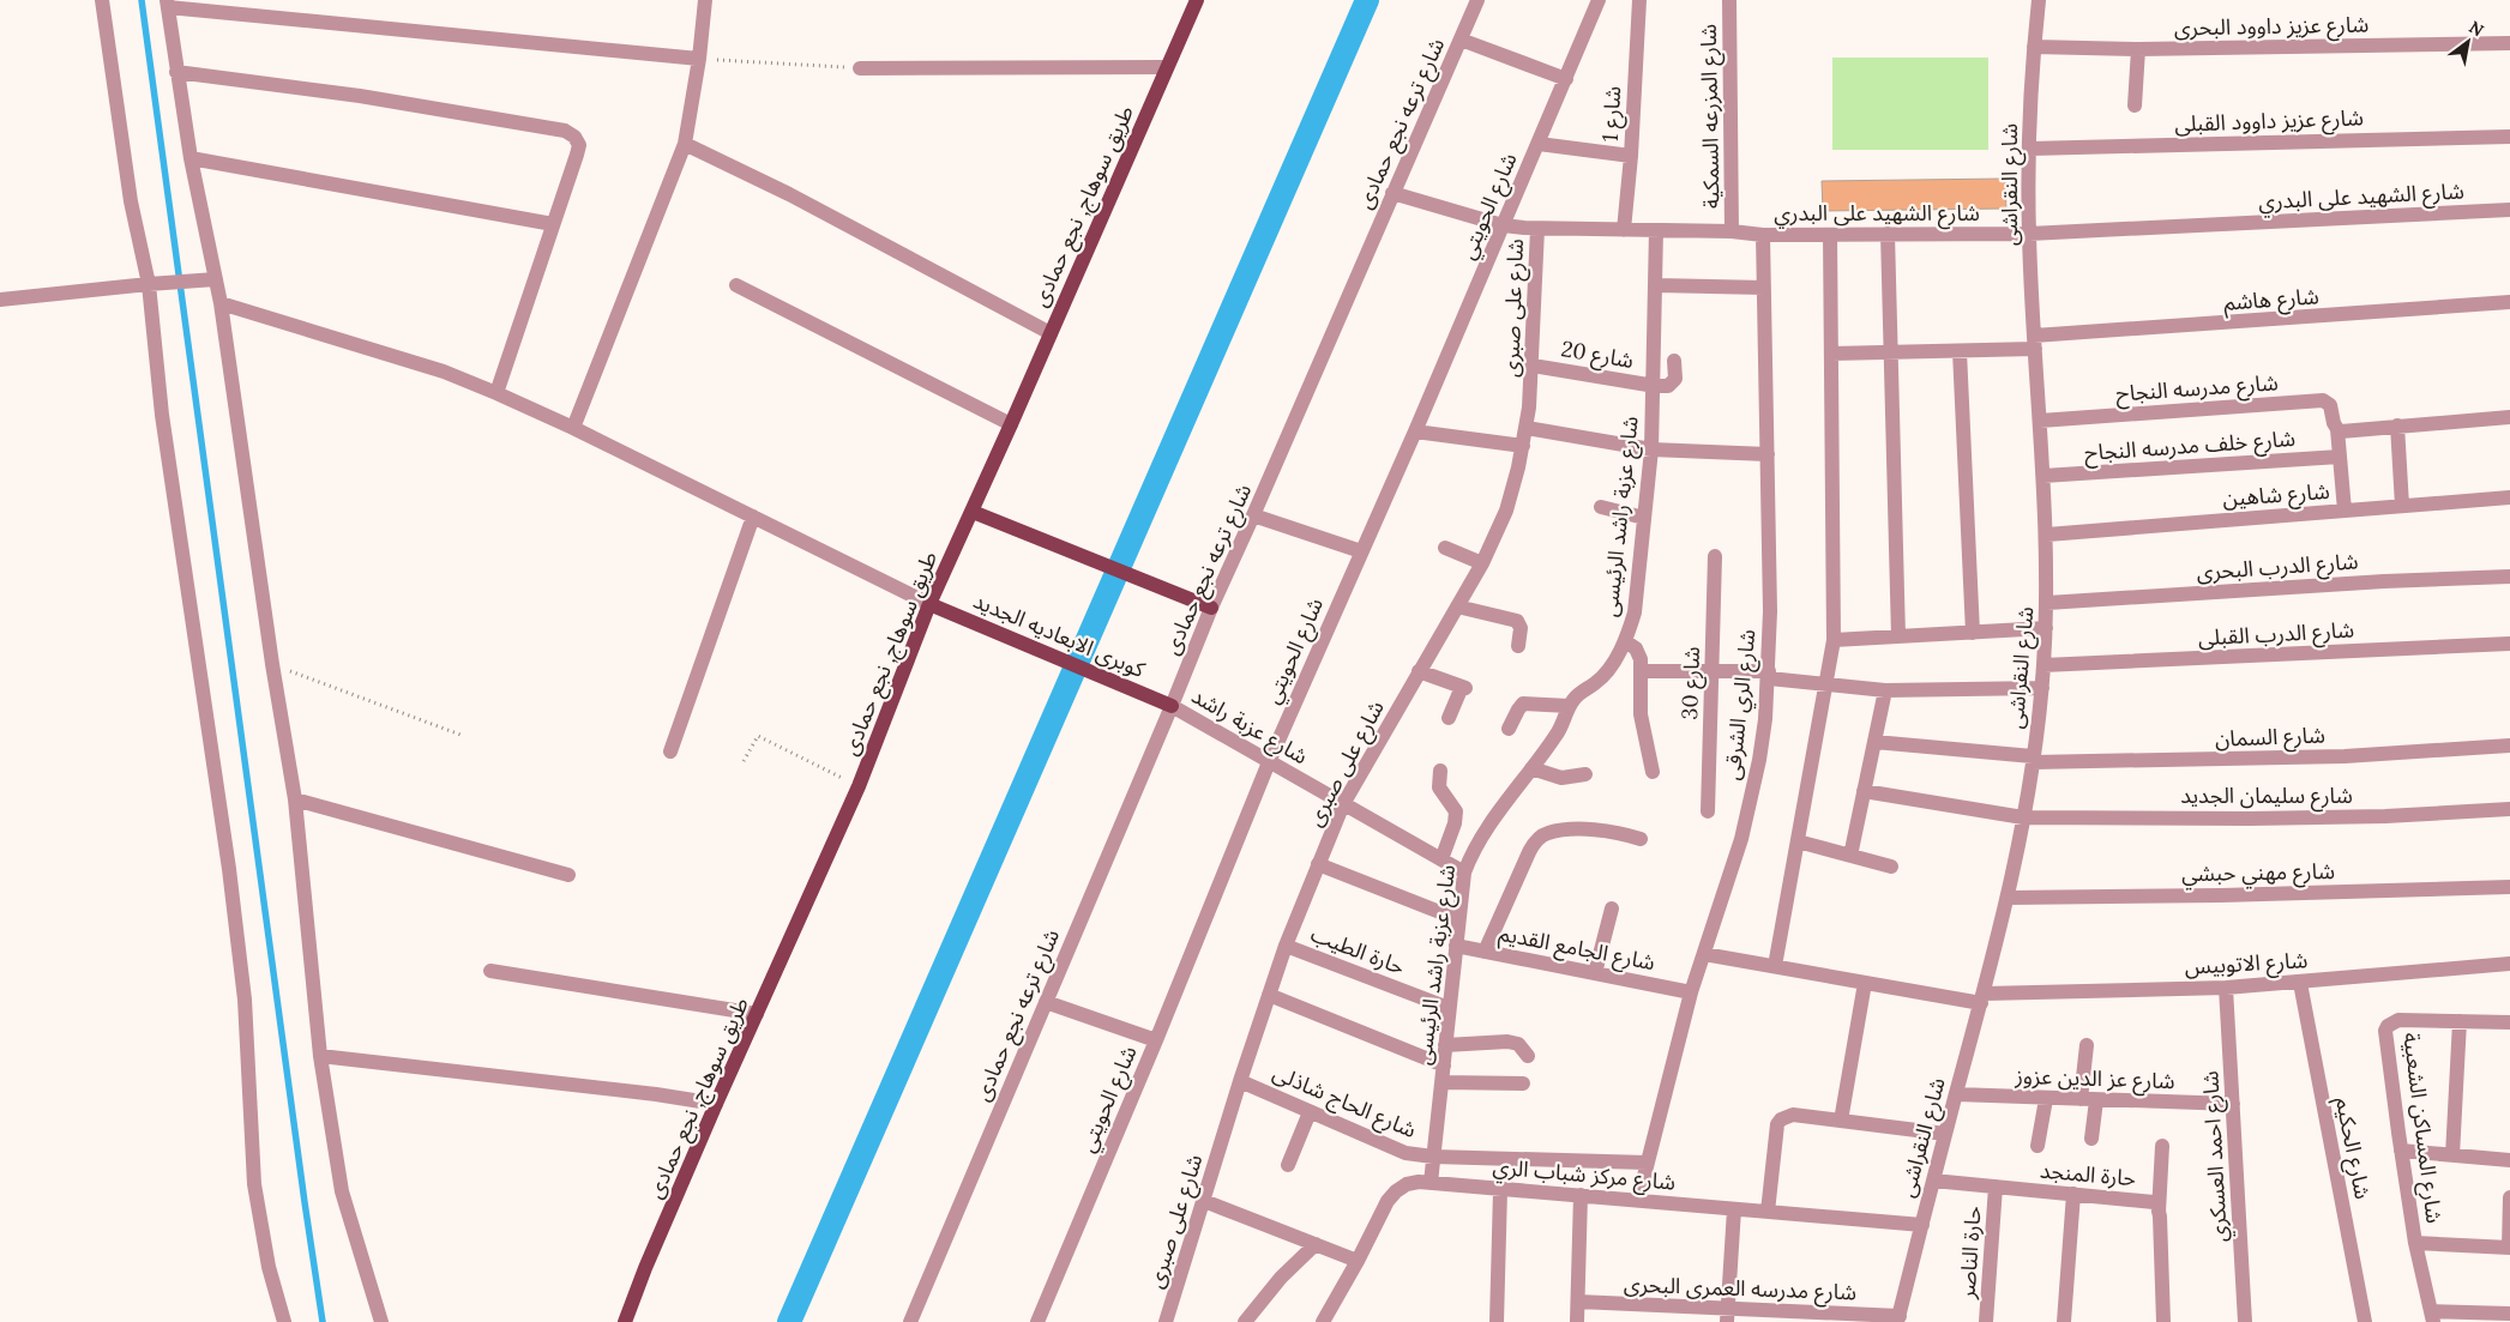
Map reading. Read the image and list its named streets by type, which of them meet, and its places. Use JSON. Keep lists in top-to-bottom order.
{
  "streets": {
    "main road": ["طريق سوهاج, نجع حمادى", "كوبرى الابعاديه الجديد"],
    "street": [
      "شارع عزيز داوود البحرى",
      "شارع 1",
      "شارع المزرعه السمكية",
      "شارع عزيز داوود القبلى",
      "شارع ترعه نجع حمادى",
      "شارع النقراشى",
      "شارع الشهيد على البدري",
      "شارع الحويتي",
      "شارع هاشم",
      "شارع على صبرى",
      "شارع 20",
      "شارع مدرسه النجاح",
      "شارع خلف مدرسه النجاح",
      "شارع شاهين",
      "شارع عزبة راشد الرئيسى",
      "شارع الدرب البحرى",
      "شارع الدرب القبلى",
      "شارع 30",
      "شارع الري الشرقى",
      "شارع عزبة راشد",
      "شارع السمان",
      "شارع سليمان الجديد",
      "شارع مهني حبشي",
      "شارع الجامع القديم",
      "حارة الطيب",
      "شارع الاتوبيس",
      "شارع عز الدين عزوز",
      "شارع الحاج شاذلى",
      "شارع المساكن الشعبية",
      "شارع الحكيم",
      "شارع احمد العسكري",
      "شارع مركز شباب الري",
      "حارة المنجد",
      "حارة الناصر",
      "شارع مدرسه العمرى البحرى"
    ]
  },
  "crossings": [
    ["شارع عزيز داوود البحرى", "شارع النقراشى"],
    ["شارع 1", "شارع الشهيد على البدري"],
    ["شارع المزرعه السمكية", "شارع الشهيد على البدري"],
    ["شارع عزيز داوود القبلى", "شارع النقراشى"],
    ["شارع ترعه نجع حمادى", "شارع الشهيد على البدري"],
    ["شارع ترعه نجع حمادى", "كوبرى الابعاديه الجديد"],
    ["شارع ترعه نجع حمادى", "شارع عزبة راشد"],
    ["شارع النقراشى", "شارع الشهيد على البدري"],
    ["شارع النقراشى", "شارع هاشم"],
    ["شارع النقراشى", "شارع مدرسه النجاح"],
    ["شارع النقراشى", "شارع خلف مدرسه النجاح"],
    ["شارع النقراشى", "شارع شاهين"],
    ["شارع النقراشى", "شارع الدرب البحرى"],
    ["شارع النقراشى", "شارع الدرب القبلى"],
    ["شارع النقراشى", "شارع السمان"],
    ["شارع النقراشى", "شارع سليمان الجديد"],
    ["شارع النقراشى", "شارع مهني حبشي"],
    ["شارع النقراشى", "شارع الاتوبيس"],
    ["شارع النقراشى", "شارع عز الدين عزوز"],
    ["شارع النقراشى", "شارع مركز شباب الري"],
    ["شارع النقراشى", "حارة المنجد"],
    ["شارع النقراشى", "شارع مدرسه العمرى البحرى"],
    ["شارع الشهيد على البدري", "شارع الحويتي"],
    ["شارع الشهيد على البدري", "شارع على صبرى"],
    ["شارع الشهيد على البدري", "شارع عزبة راشد الرئيسى"],
    ["شارع الشهيد على البدري", "شارع الري الشرقى"],
    ["طريق سوهاج, نجع حمادى", "كوبرى الابعاديه الجديد"],
    ["شارع الحويتي", "شارع عزبة راشد"],
    ["شارع على صبرى", "شارع 20"],
    ["شارع على صبرى", "شارع عزبة راشد"],
    ["شارع على صبرى", "حارة الطيب"],
    ["شارع على صبرى", "شارع الحاج شاذلى"],
    ["شارع 20", "شارع عزبة راشد الرئيسى"],
    ["شارع مدرسه النجاح", "شارع خلف مدرسه النجاح"],
    ["شارع مدرسه النجاح", "شارع شاهين"],
    ["شارع عزبة راشد الرئيسى", "شارع عزبة راشد"],
    ["شارع عزبة راشد الرئيسى", "شارع الجامع القديم"],
    ["شارع عزبة راشد الرئيسى", "حارة الطيب"],
    ["شارع عزبة راشد الرئيسى", "شارع الحاج شاذلى"],
    ["شارع عزبة راشد الرئيسى", "شارع مركز شباب الري"],
    ["كوبرى الابعاديه الجديد", "شارع عزبة راشد"],
    ["شارع الري الشرقى", "شارع الجامع القديم"],
    ["شارع الري الشرقى", "شارع الاتوبيس"],
    ["شارع الري الشرقى", "شارع الحاج شاذلى"],
    ["شارع الري الشرقى", "شارع مركز شباب الري"],
    ["شارع الاتوبيس", "شارع الحكيم"],
    ["شارع الاتوبيس", "شارع احمد العسكري"],
    ["شارع عز الدين عزوز", "شارع احمد العسكري"],
    ["حارة المنجد", "حارة الناصر"]
  ],
  "north": "top right"
}
